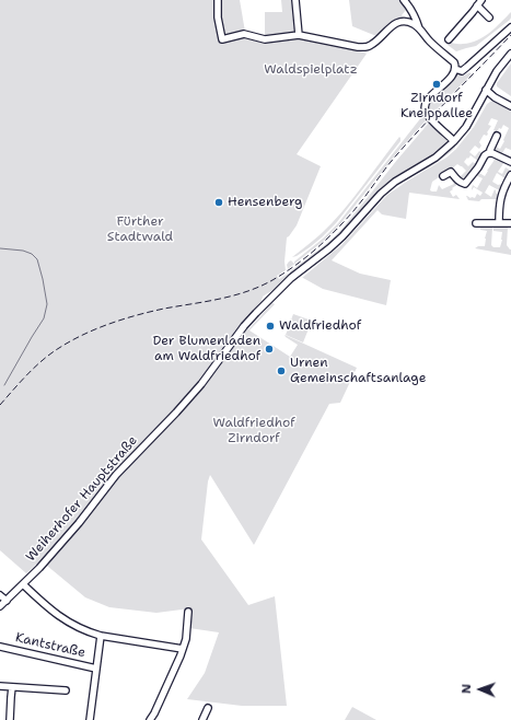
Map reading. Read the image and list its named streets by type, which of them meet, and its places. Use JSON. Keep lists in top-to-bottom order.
{
  "streets": {
    "street": ["Weiherhofer Hauptstraße", "Kantstraße"]
  },
  "parks": ["Waldspielplatz", "Fürther Stadtwald", "Waldfriedhof Zirndorf"],
  "places": [
    "Zirndorf Kneippallee",
    "Hensenberg",
    "Waldfriedhof",
    "Der Blumenladen am Waldfriedhof",
    "Urnen Gemeinschaftsanlage"
  ],
  "north": "left"
}
